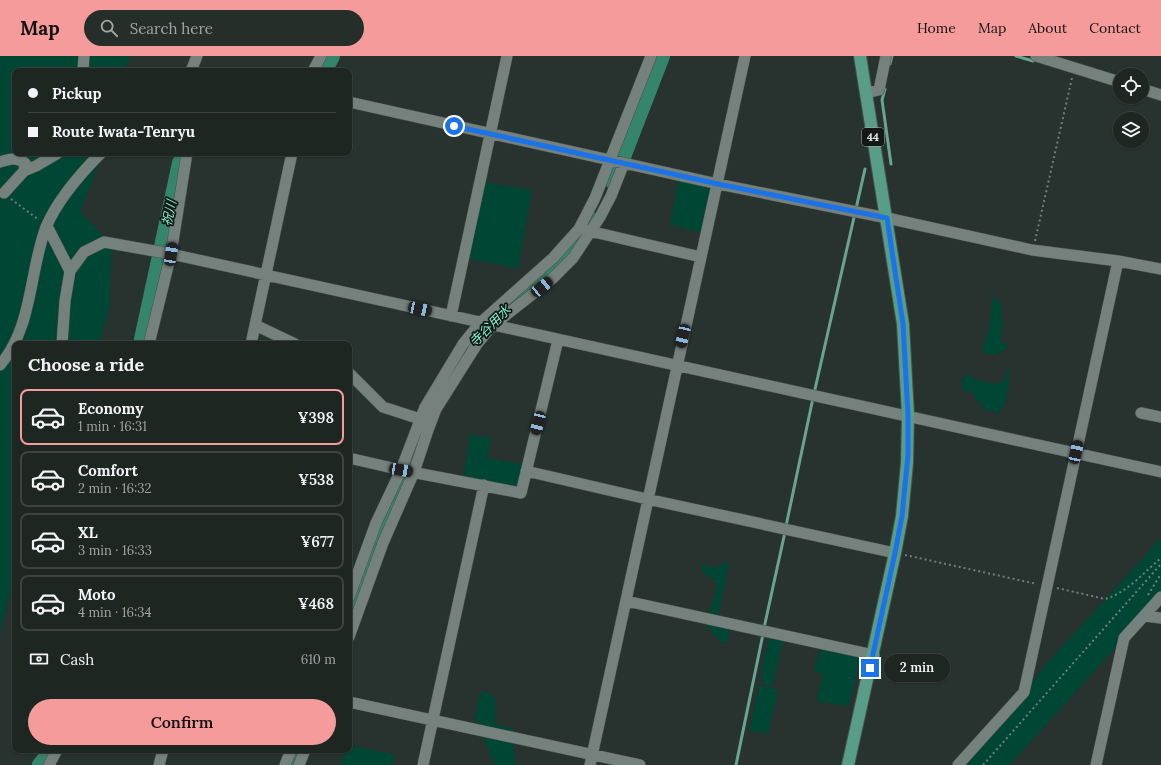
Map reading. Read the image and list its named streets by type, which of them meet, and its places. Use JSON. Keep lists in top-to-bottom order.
{
  "streets": {
    "main road": ["44"]
  },
  "water": ["祝川", "寺谷用水"],
  "page": {
    "header": "Map",
    "search": "Search here",
    "nav": [
      "Home",
      "Map",
      "About",
      "Contact"
    ],
    "banner": ["Pickup", "Route Iwata-Tenryu"],
    "heading": "Choose a ride",
    "list": [
      {
        "name": "Economy",
        "note": "1 min · 16:31",
        "value": "¥398"
      },
      {
        "name": "Comfort",
        "note": "2 min · 16:32",
        "value": "¥538"
      },
      {
        "name": "XL",
        "note": "3 min · 16:33",
        "value": "¥677"
      },
      {
        "name": "Moto",
        "note": "4 min · 16:34",
        "value": "¥468"
      }
    ],
    "pay": ["Cash", "610 m"],
    "bubble": "2 min",
    "buttons": "Confirm"
  }
}
